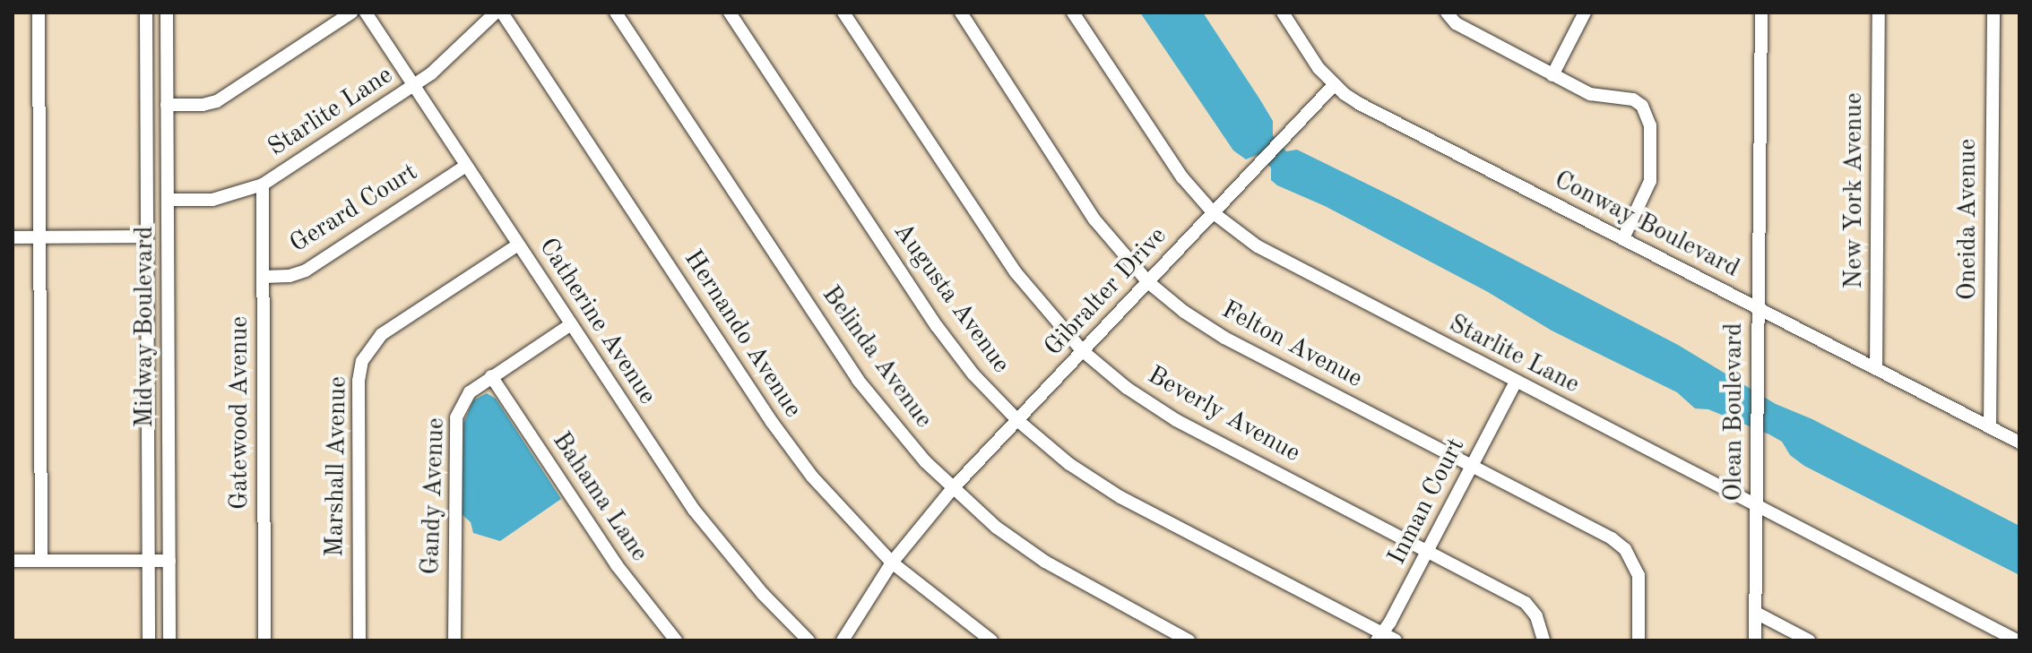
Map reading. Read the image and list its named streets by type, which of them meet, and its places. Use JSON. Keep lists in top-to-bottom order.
{
  "streets": {
    "street": [
      "Starlite Lane",
      "New York Avenue",
      "Gerard Court",
      "Oneida Avenue",
      "Conway Boulevard",
      "Gibralter Drive",
      "Augusta Avenue",
      "Catherine Avenue",
      "Midway Boulevard",
      "Hernando Avenue",
      "Felton Avenue",
      "Belinda Avenue",
      "Olean Boulevard",
      "Gatewood Avenue",
      "Beverly Avenue",
      "Marshall Avenue",
      "Gandy Avenue",
      "Bahama Lane",
      "Inman Court"
    ]
  },
  "crossings": [
    ["Starlite Lane", "Gibralter Drive"],
    ["Starlite Lane", "Catherine Avenue"],
    ["Starlite Lane", "Midway Boulevard"],
    ["Starlite Lane", "Olean Boulevard"],
    ["Starlite Lane", "Gatewood Avenue"],
    ["Starlite Lane", "Inman Court"],
    ["New York Avenue", "Conway Boulevard"],
    ["Gerard Court", "Catherine Avenue"],
    ["Gerard Court", "Gatewood Avenue"],
    ["Oneida Avenue", "Conway Boulevard"],
    ["Conway Boulevard", "Gibralter Drive"],
    ["Conway Boulevard", "Olean Boulevard"],
    ["Gibralter Drive", "Augusta Avenue"],
    ["Gibralter Drive", "Hernando Avenue"],
    ["Gibralter Drive", "Felton Avenue"],
    ["Gibralter Drive", "Belinda Avenue"],
    ["Gibralter Drive", "Beverly Avenue"],
    ["Augusta Avenue", "Inman Court"],
    ["Catherine Avenue", "Marshall Avenue"],
    ["Catherine Avenue", "Gandy Avenue"],
    ["Felton Avenue", "Inman Court"],
    ["Beverly Avenue", "Inman Court"],
    ["Gandy Avenue", "Bahama Lane"]
  ]
}
